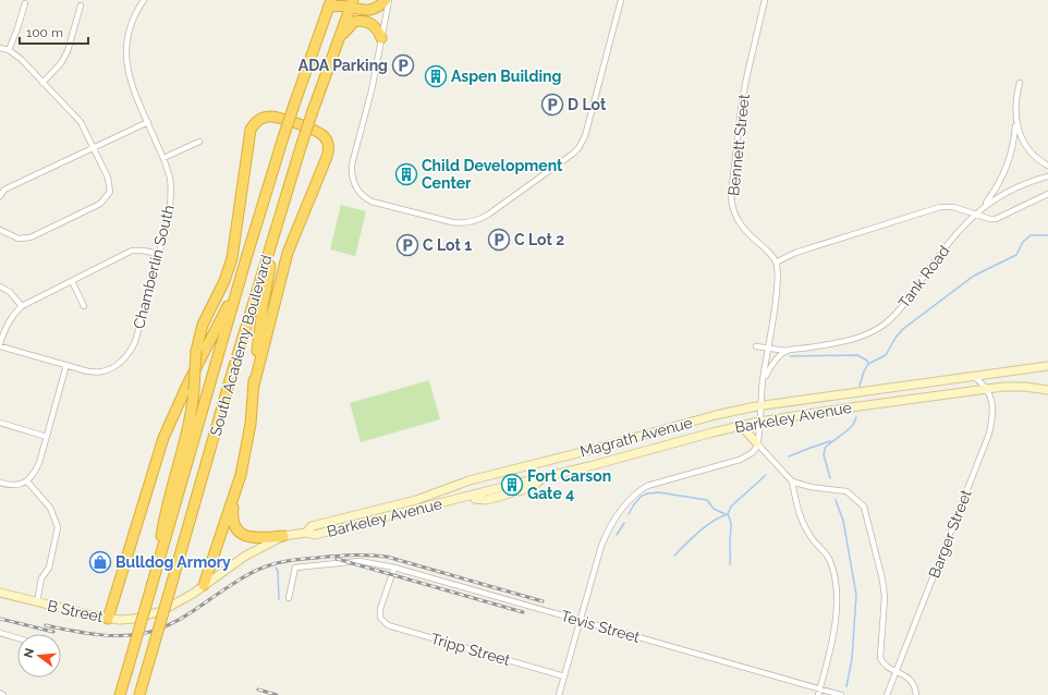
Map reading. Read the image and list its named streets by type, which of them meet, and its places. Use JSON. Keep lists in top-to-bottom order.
{
  "streets": {
    "highway": ["South Academy Boulevard"],
    "main road": ["Barkeley Avenue", "Magrath Avenue", "B Street"],
    "street": [
      "Bennett Street",
      "Chamberlin South",
      "Tank Road",
      "Barger Street",
      "Tevis Street",
      "Tripp Street"
    ]
  },
  "crossings": [
    ["Barkeley Avenue", "Magrath Avenue"],
    ["Barkeley Avenue", "Barger Street"],
    ["Magrath Avenue", "B Street"],
    ["Tevis Street", "Tripp Street"]
  ],
  "places": {
    "parking": [
      "ADA Parking",
      "D Lot",
      "C Lot 2",
      "C Lot 1"
    ],
    "building": ["Aspen Building", "Child Development Center", "Fort Carson Gate 4"],
    "shop": ["Bulldog Armory"]
  },
  "scale_bar": "100 m",
  "north": "left"
}
